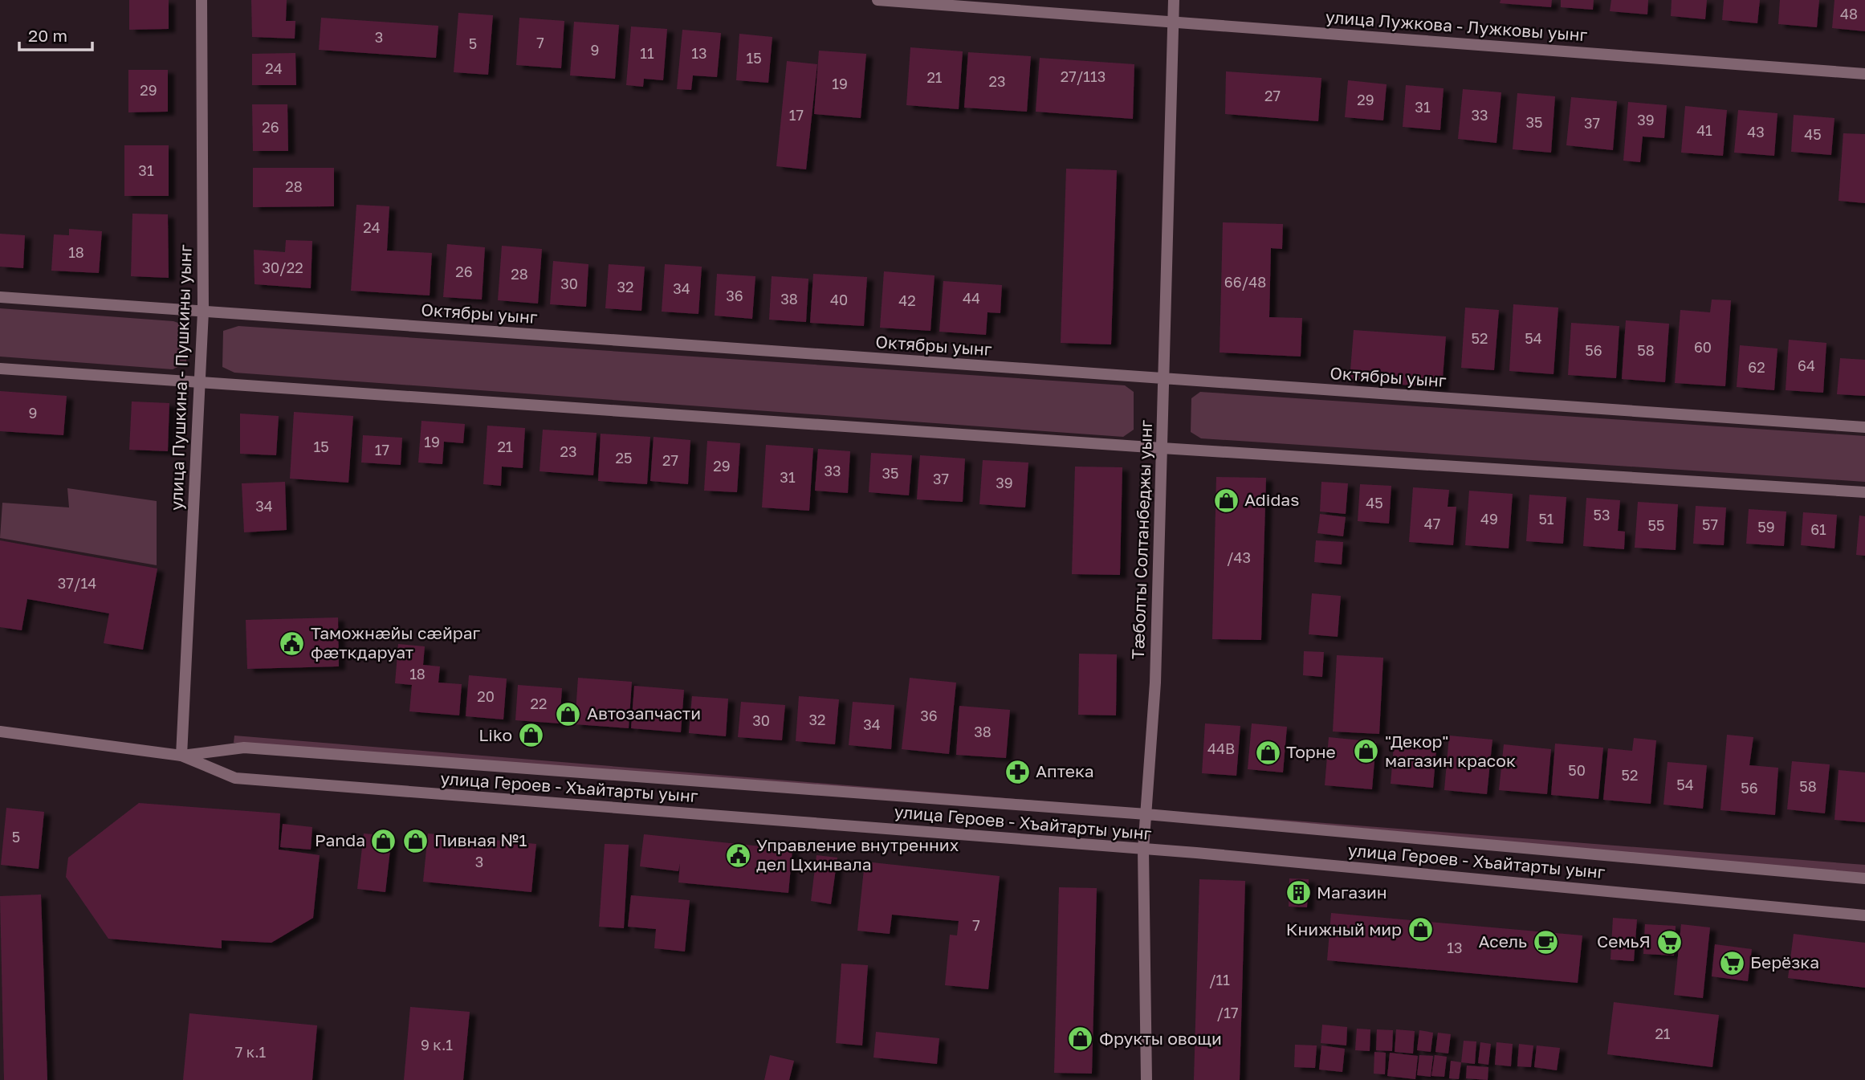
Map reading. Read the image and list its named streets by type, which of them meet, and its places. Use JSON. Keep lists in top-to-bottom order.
{
  "streets": {
    "street": [
      "улица Лужкова - Лужковы уынг",
      "Октябры уынг",
      "улица Пушкина - Пушкины уынг",
      "Тæболты Солтанбеджы уынг",
      "улица Героев - Хъайтарты уынг"
    ]
  },
  "crossings": [
    ["улица Лужкова - Лужковы уынг", "Тæболты Солтанбеджы уынг"],
    ["Октябры уынг", "улица Пушкина - Пушкины уынг"],
    ["Октябры уынг", "Тæболты Солтанбеджы уынг"],
    ["улица Пушкина - Пушкины уынг", "улица Героев - Хъайтарты уынг"],
    ["Тæболты Солтанбеджы уынг", "улица Героев - Хъайтарты уынг"]
  ],
  "places": {
    "shop": [
      "Adidas",
      "Автозапчасти",
      "Liko",
      "\"Декор\" магазин красок",
      "Торне",
      "Panda",
      "Пивная №1",
      "Книжный мир",
      "Фрукты овощи"
    ],
    "public building": ["Таможнæйы сæйраг фæткдаруат", "Управление внутренних дел Цхинвала"],
    "pharmacy": ["Аптека"],
    "building": ["Магазин"],
    "cafe": ["Асель"],
    "supermarket": ["СемьЯ", "Берёзка"]
  },
  "house_numbers": [
    "48",
    "3",
    "7",
    "5",
    "9",
    "11",
    "13",
    "15",
    "24",
    "27/113",
    "21",
    "23",
    "19",
    "29",
    "27",
    "29",
    "31",
    "17",
    "33",
    "39",
    "35",
    "37",
    "26",
    "41",
    "43",
    "45",
    "31",
    "28",
    "24",
    "18",
    "30/22",
    "26",
    "28",
    "66/48",
    "30",
    "32",
    "34",
    "36",
    "44",
    "38",
    "40",
    "42",
    "52",
    "54",
    "60",
    "56",
    "58",
    "64",
    "62",
    "9",
    "19",
    "15",
    "21",
    "17",
    "23",
    "25",
    "27",
    "29",
    "33",
    "35",
    "31",
    "37",
    "39",
    "45",
    "34",
    "53",
    "49",
    "51",
    "47",
    "57",
    "55",
    "59",
    "61",
    "/43",
    "37/14",
    "18",
    "20",
    "22",
    "36",
    "32",
    "30",
    "34",
    "38",
    "44В",
    "50",
    "52",
    "54",
    "58",
    "56",
    "5",
    "3",
    "7",
    "13",
    "/11",
    "/17",
    "21",
    "9 к.1",
    "7 к.1"
  ],
  "scale_bar": "20 m"
}
